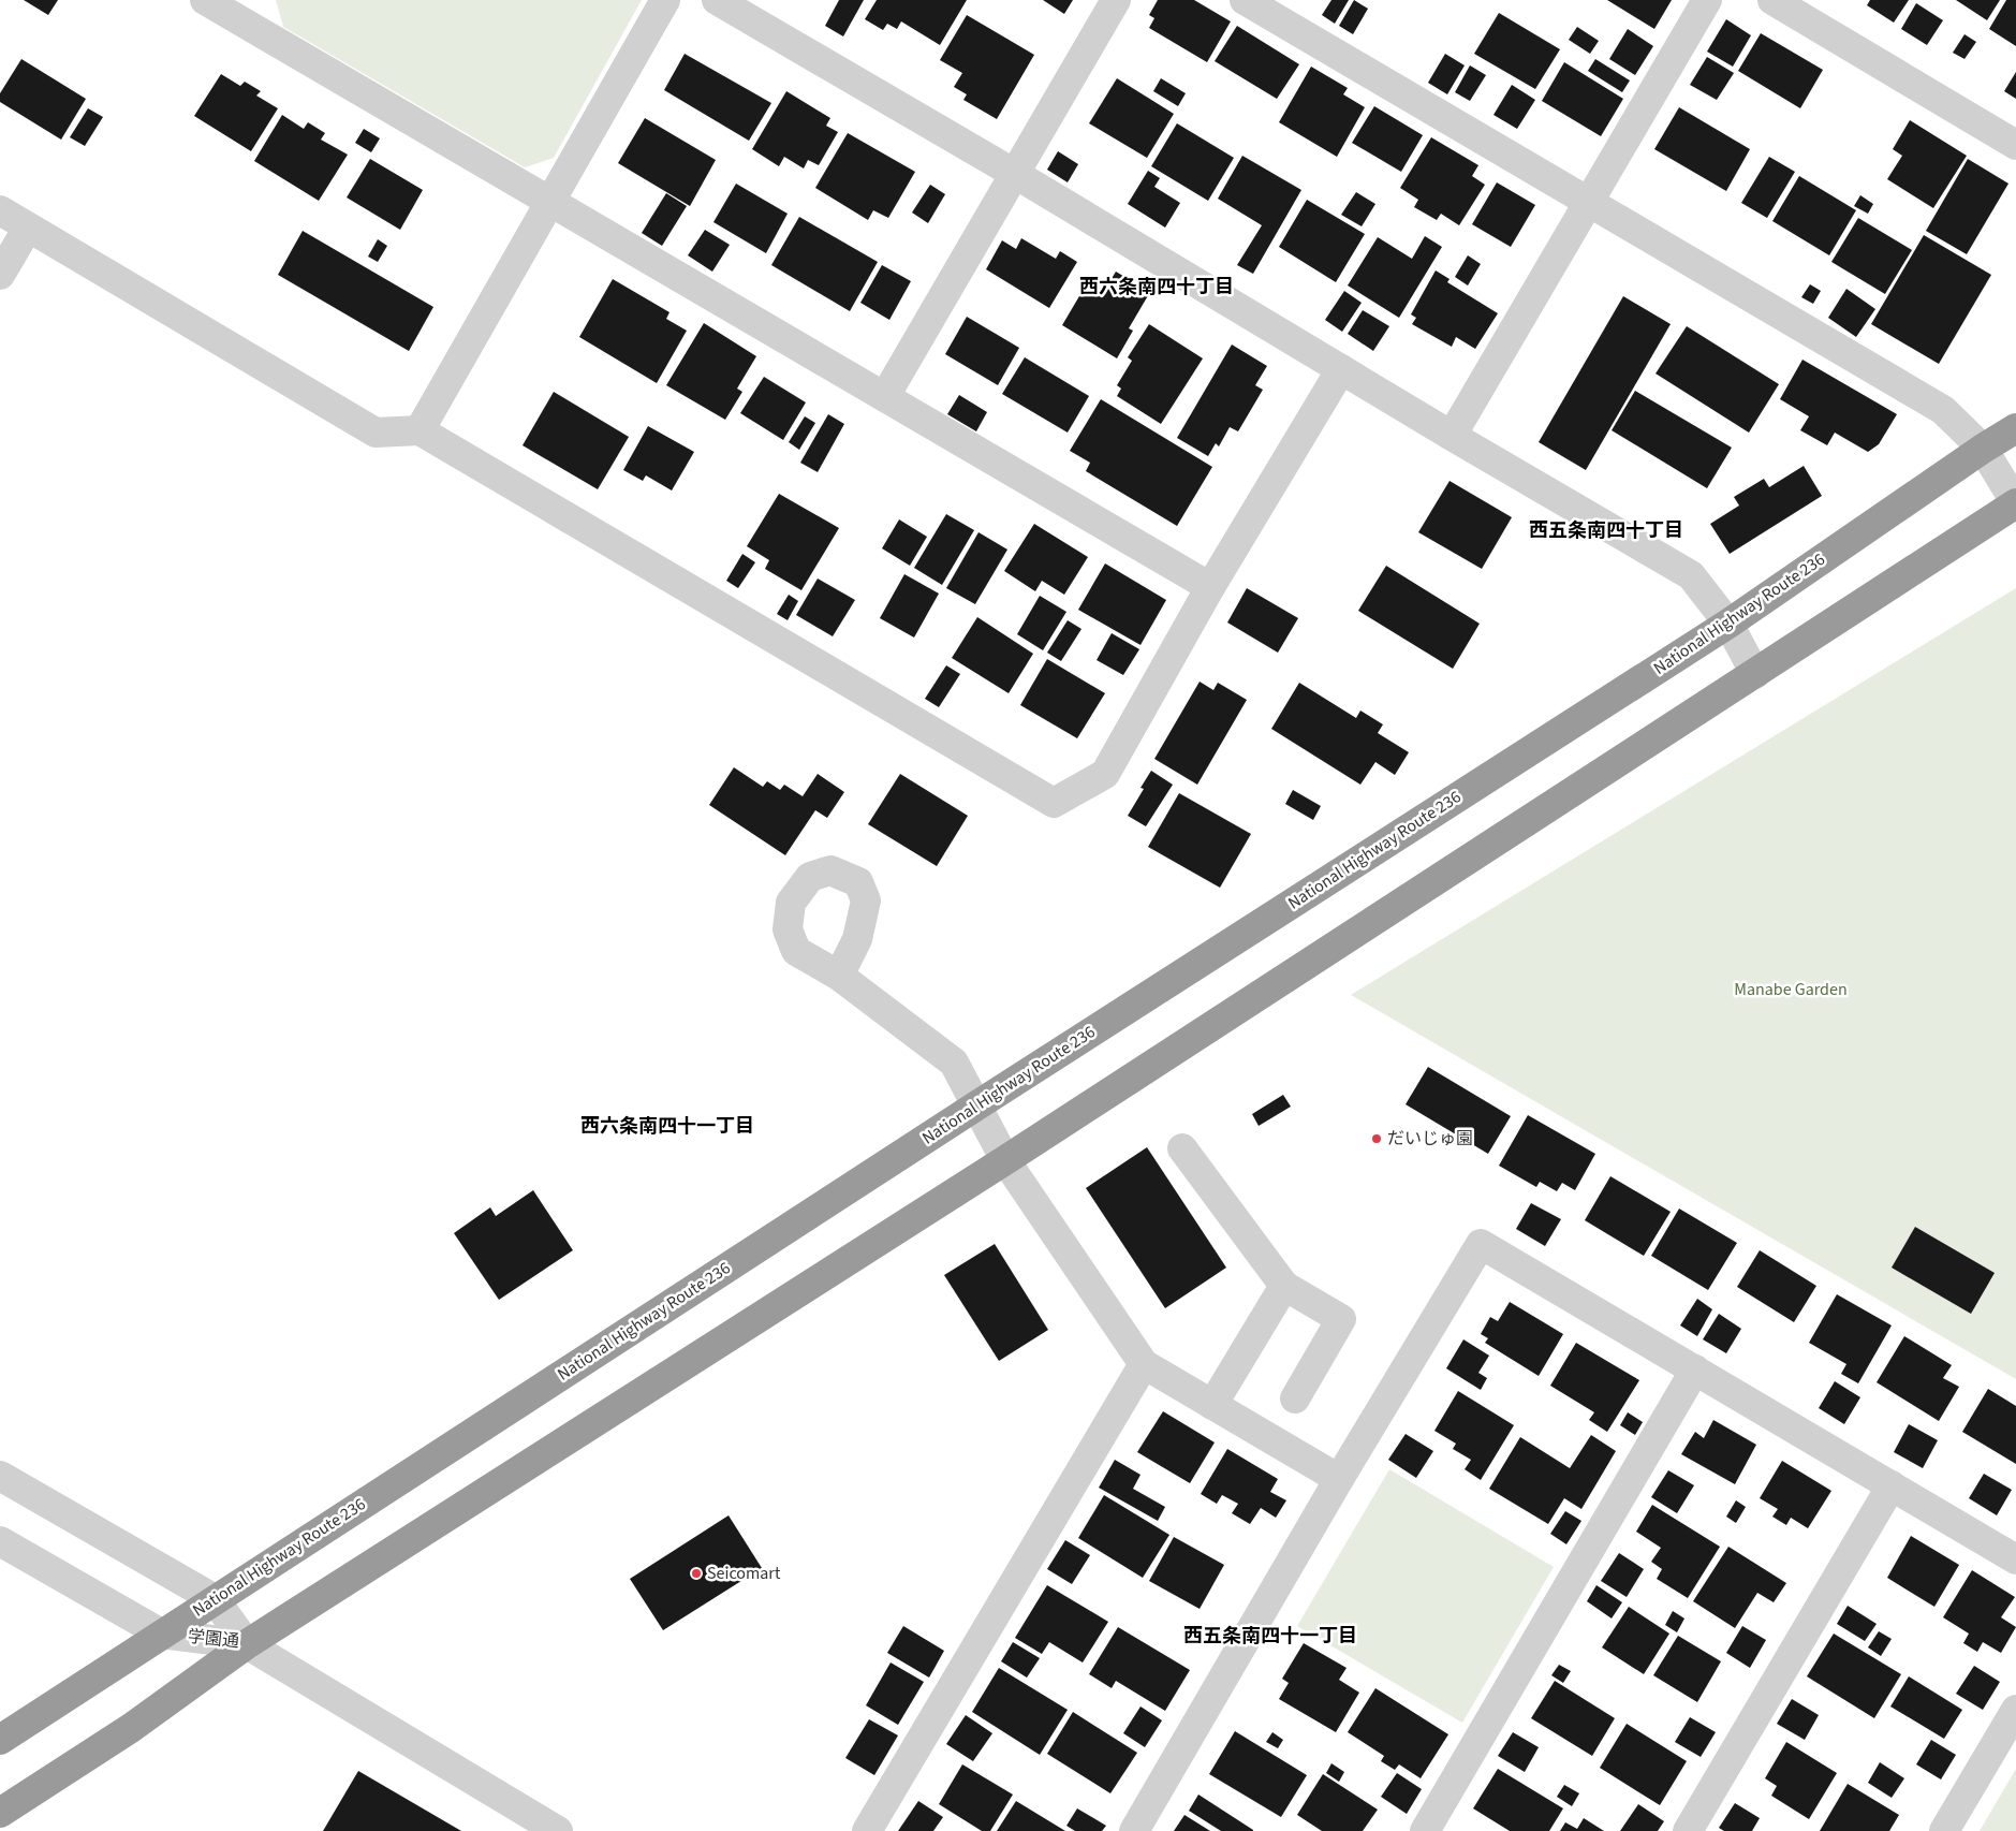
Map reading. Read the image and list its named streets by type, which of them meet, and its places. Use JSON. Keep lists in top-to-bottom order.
{
  "streets": {
    "highway": ["National Highway Route 236"],
    "street": ["学園通"]
  },
  "crossings": [
    ["National Highway Route 236", "学園通"]
  ],
  "districts": [
    "西六条南四十丁目",
    "西五条南四十丁目",
    "西六条南四十一丁目",
    "西五条南四十一丁目"
  ],
  "parks": ["Manabe Garden"],
  "places": ["だいじゅ園", "Seicomart"]
}
